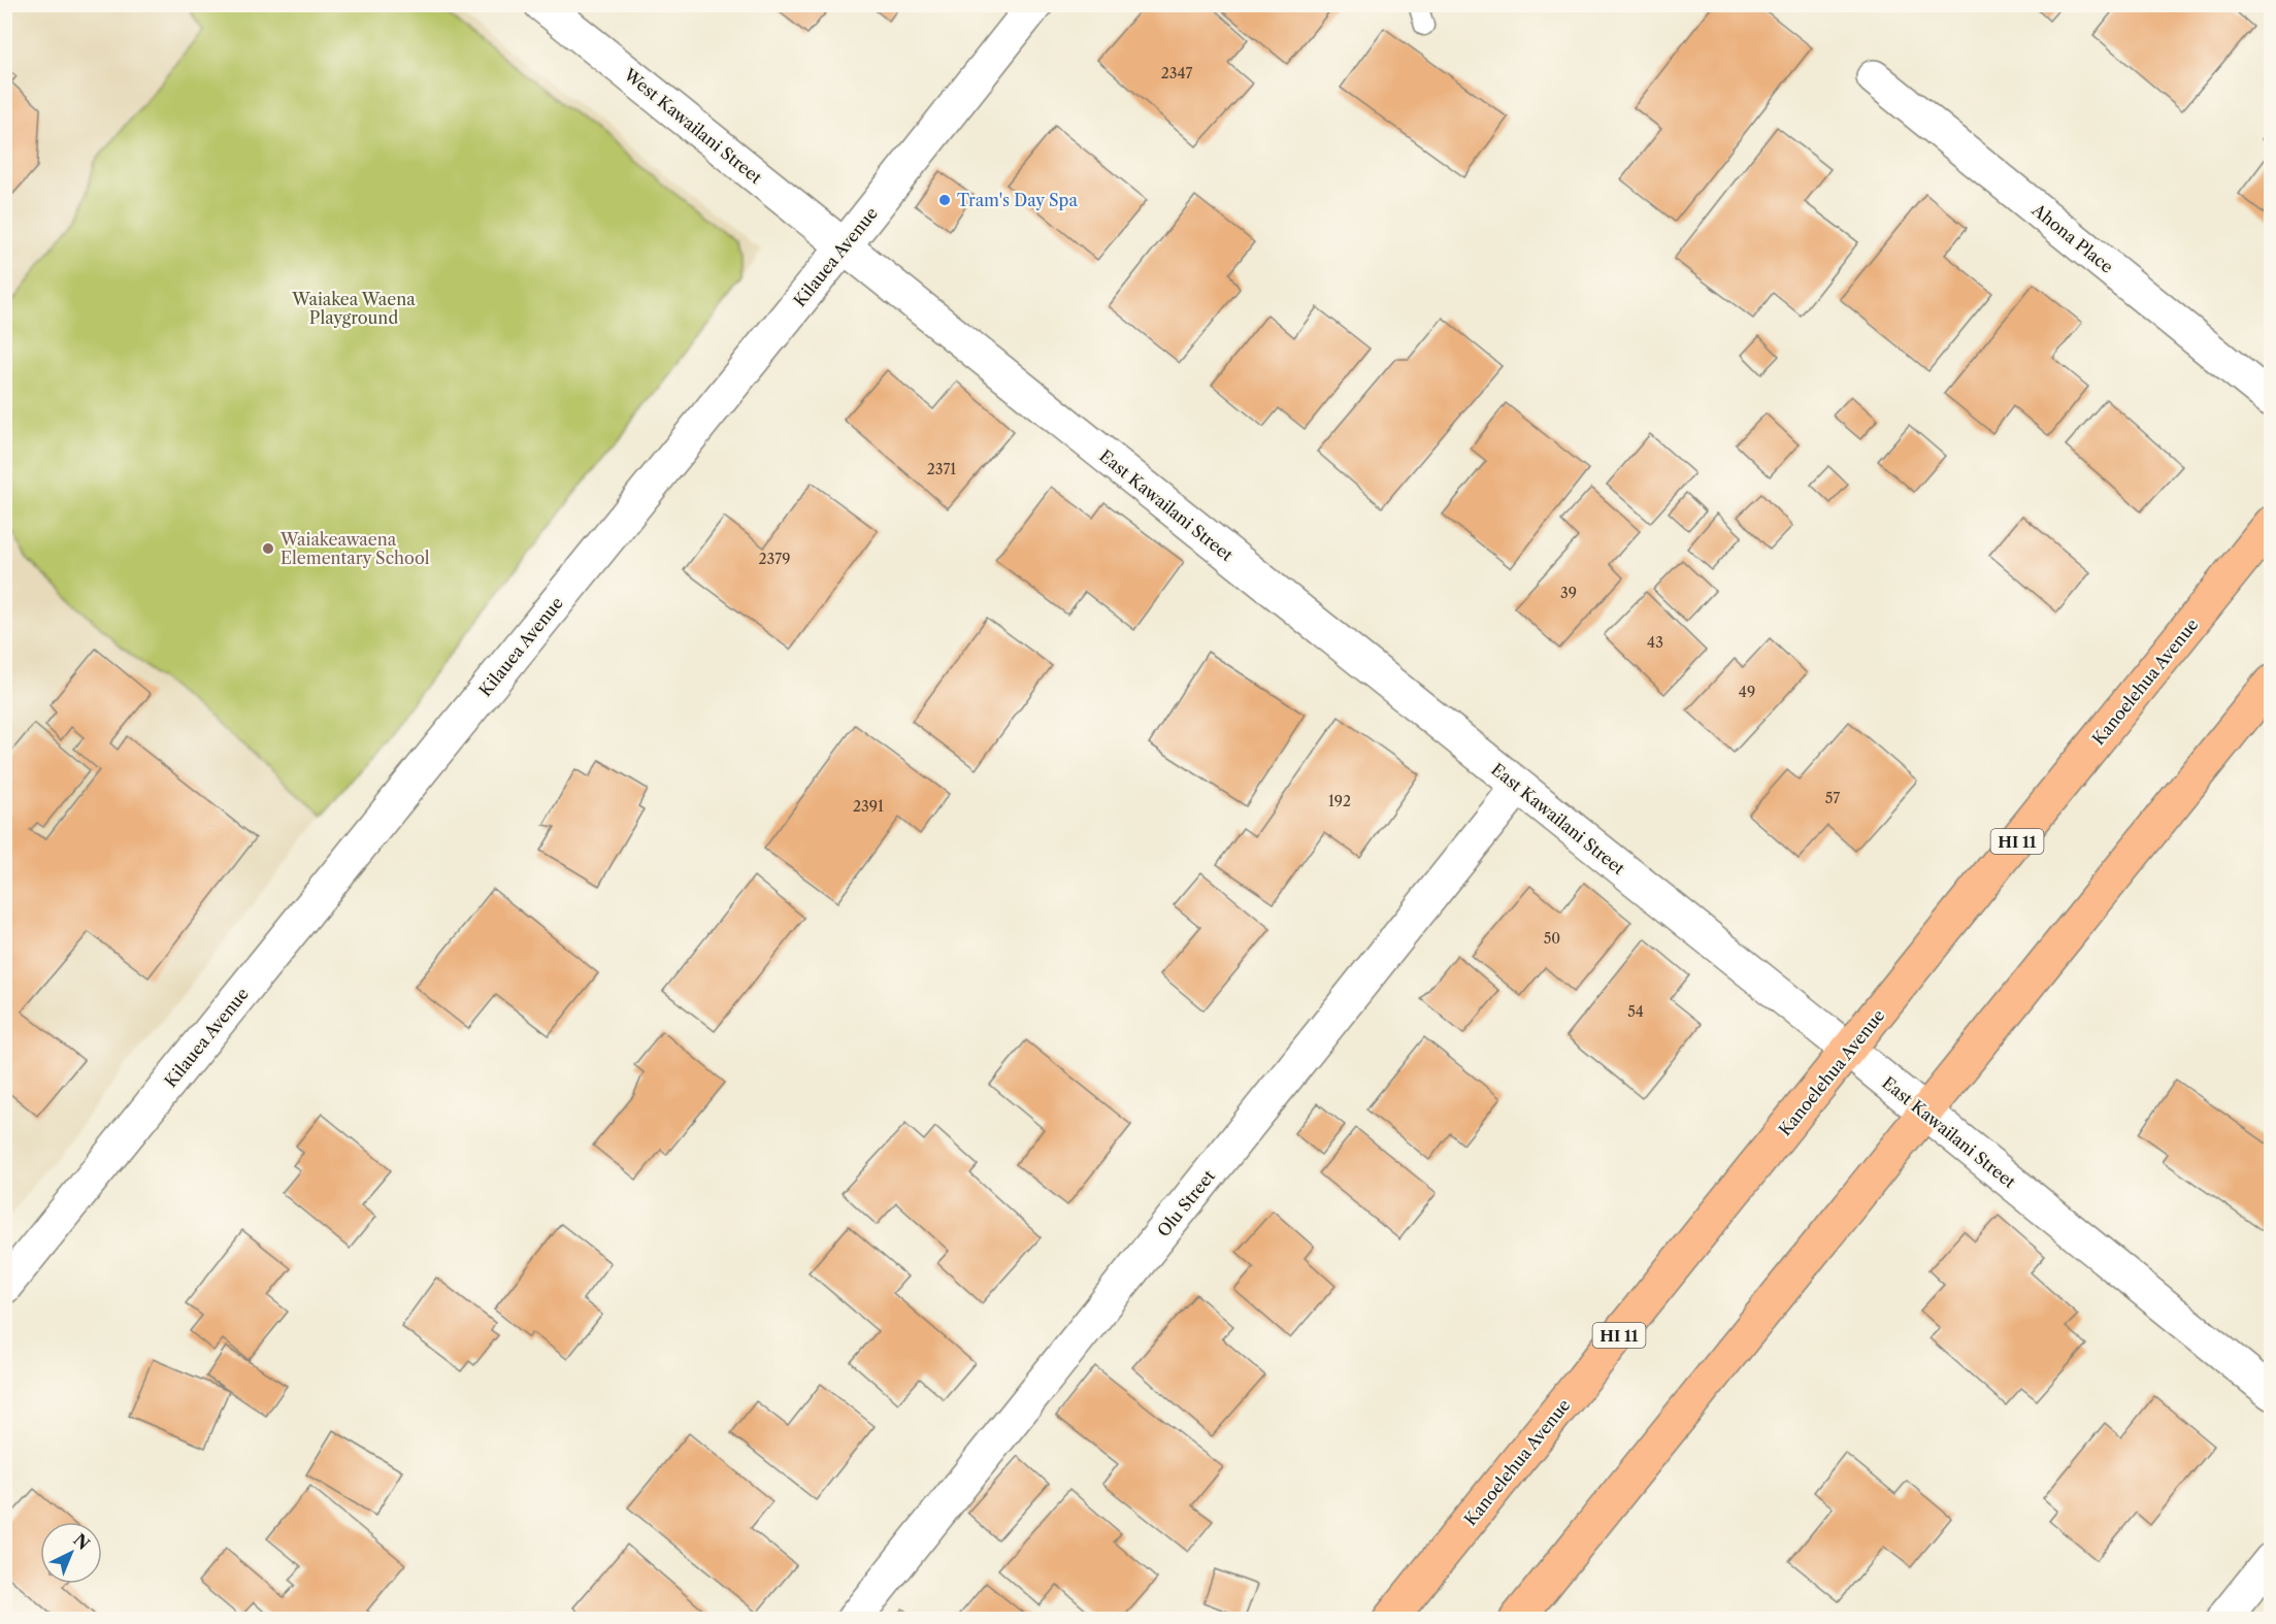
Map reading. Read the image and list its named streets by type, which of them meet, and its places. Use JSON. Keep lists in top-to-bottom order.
{
  "streets": {
    "highway": ["Kanoelehua Avenue", "HI 11"],
    "street": [
      "West Kawailani Street",
      "Ahona Place",
      "Kilauea Avenue",
      "East Kawailani Street",
      "Olu Street"
    ]
  },
  "crossings": [
    ["West Kawailani Street", "Kilauea Avenue"],
    ["West Kawailani Street", "East Kawailani Street"],
    ["Kilauea Avenue", "East Kawailani Street"],
    ["East Kawailani Street", "Kanoelehua Avenue"],
    ["East Kawailani Street", "Olu Street"]
  ],
  "parks": ["Waiakea Waena Playground"],
  "places": ["Tram's Day Spa", "Waiakeawaena Elementary School"],
  "house_numbers": [
    "2347",
    "2371",
    "2379",
    "39",
    "43",
    "49",
    "57",
    "192",
    "2391",
    "50",
    "54"
  ],
  "north": "top right"
}
